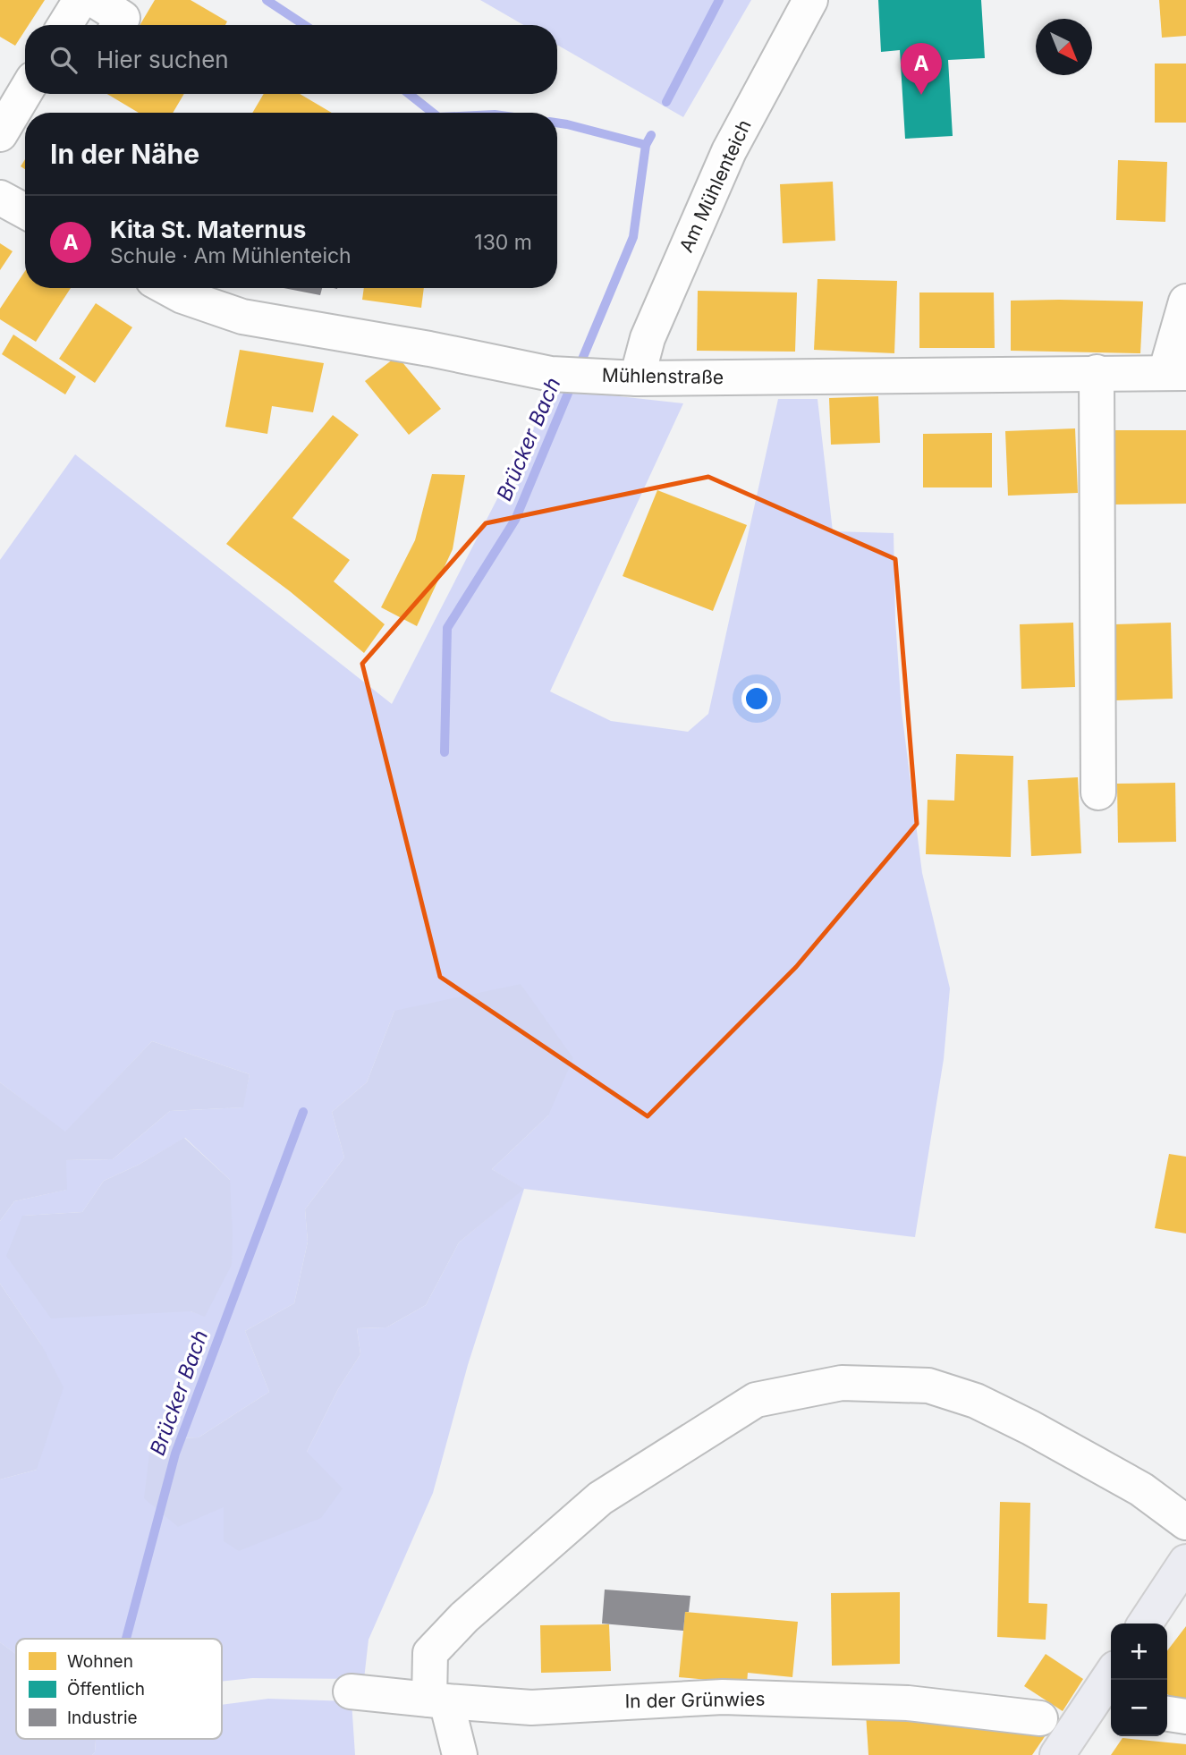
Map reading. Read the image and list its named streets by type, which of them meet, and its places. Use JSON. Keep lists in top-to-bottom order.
{
  "streets": {
    "street": ["Am Mühlenteich", "Mühlenstraße", "In der Grünwies"]
  },
  "crossings": [
    ["Am Mühlenteich", "Mühlenstraße"]
  ],
  "water": ["Brücker Bach"],
  "legend": ["Wohnen", "Öffentlich", "Industrie"],
  "north": "bottom right",
  "page": {
    "search": "Hier suchen",
    "pins": "A",
    "heading": "In der Nähe",
    "list": [
      {
        "mark": "A",
        "name": "Kita St. Maternus",
        "note": "Schule · Am Mühlenteich",
        "value": "130 m"
      }
    ],
    "map_buttons": ["+", "−"]
  }
}
